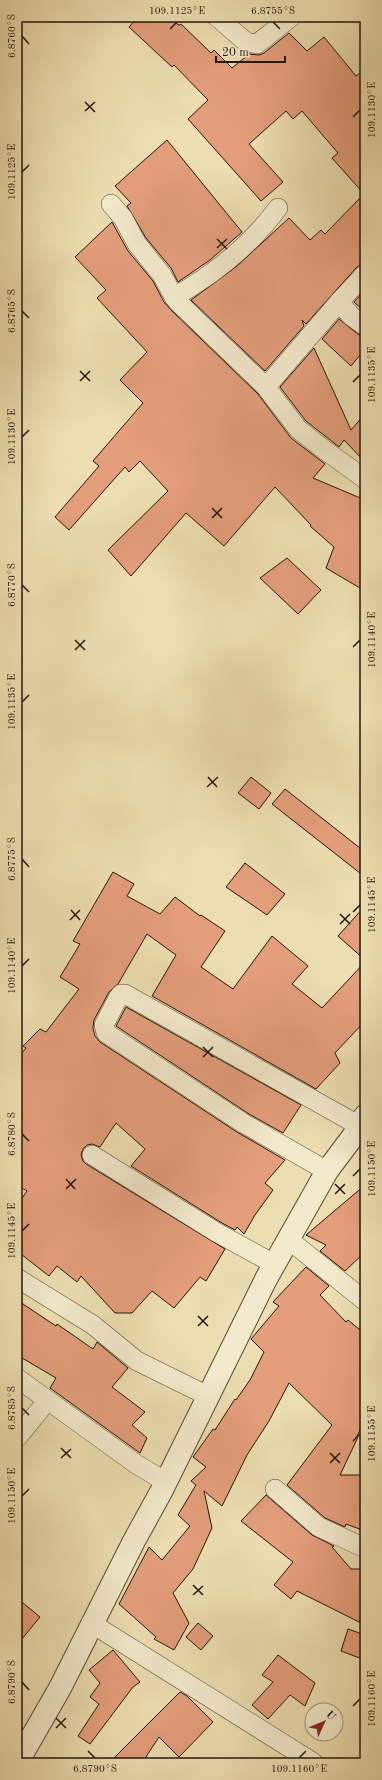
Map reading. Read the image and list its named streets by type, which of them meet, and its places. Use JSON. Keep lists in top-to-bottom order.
{
  "scale_bar": "20 m",
  "north": "top right",
  "coordinates": [
    "109.1125°E",
    "6.8755°S",
    "6.8760°S",
    "109.1130°E",
    "6.8765°S",
    "109.1135°E",
    "6.8770°S",
    "109.1140°E",
    "6.8775°S",
    "109.1145°E",
    "6.8780°S",
    "109.1150°E",
    "6.8785°S",
    "109.1155°E",
    "6.8790°S",
    "109.1160°E"
  ]
}
